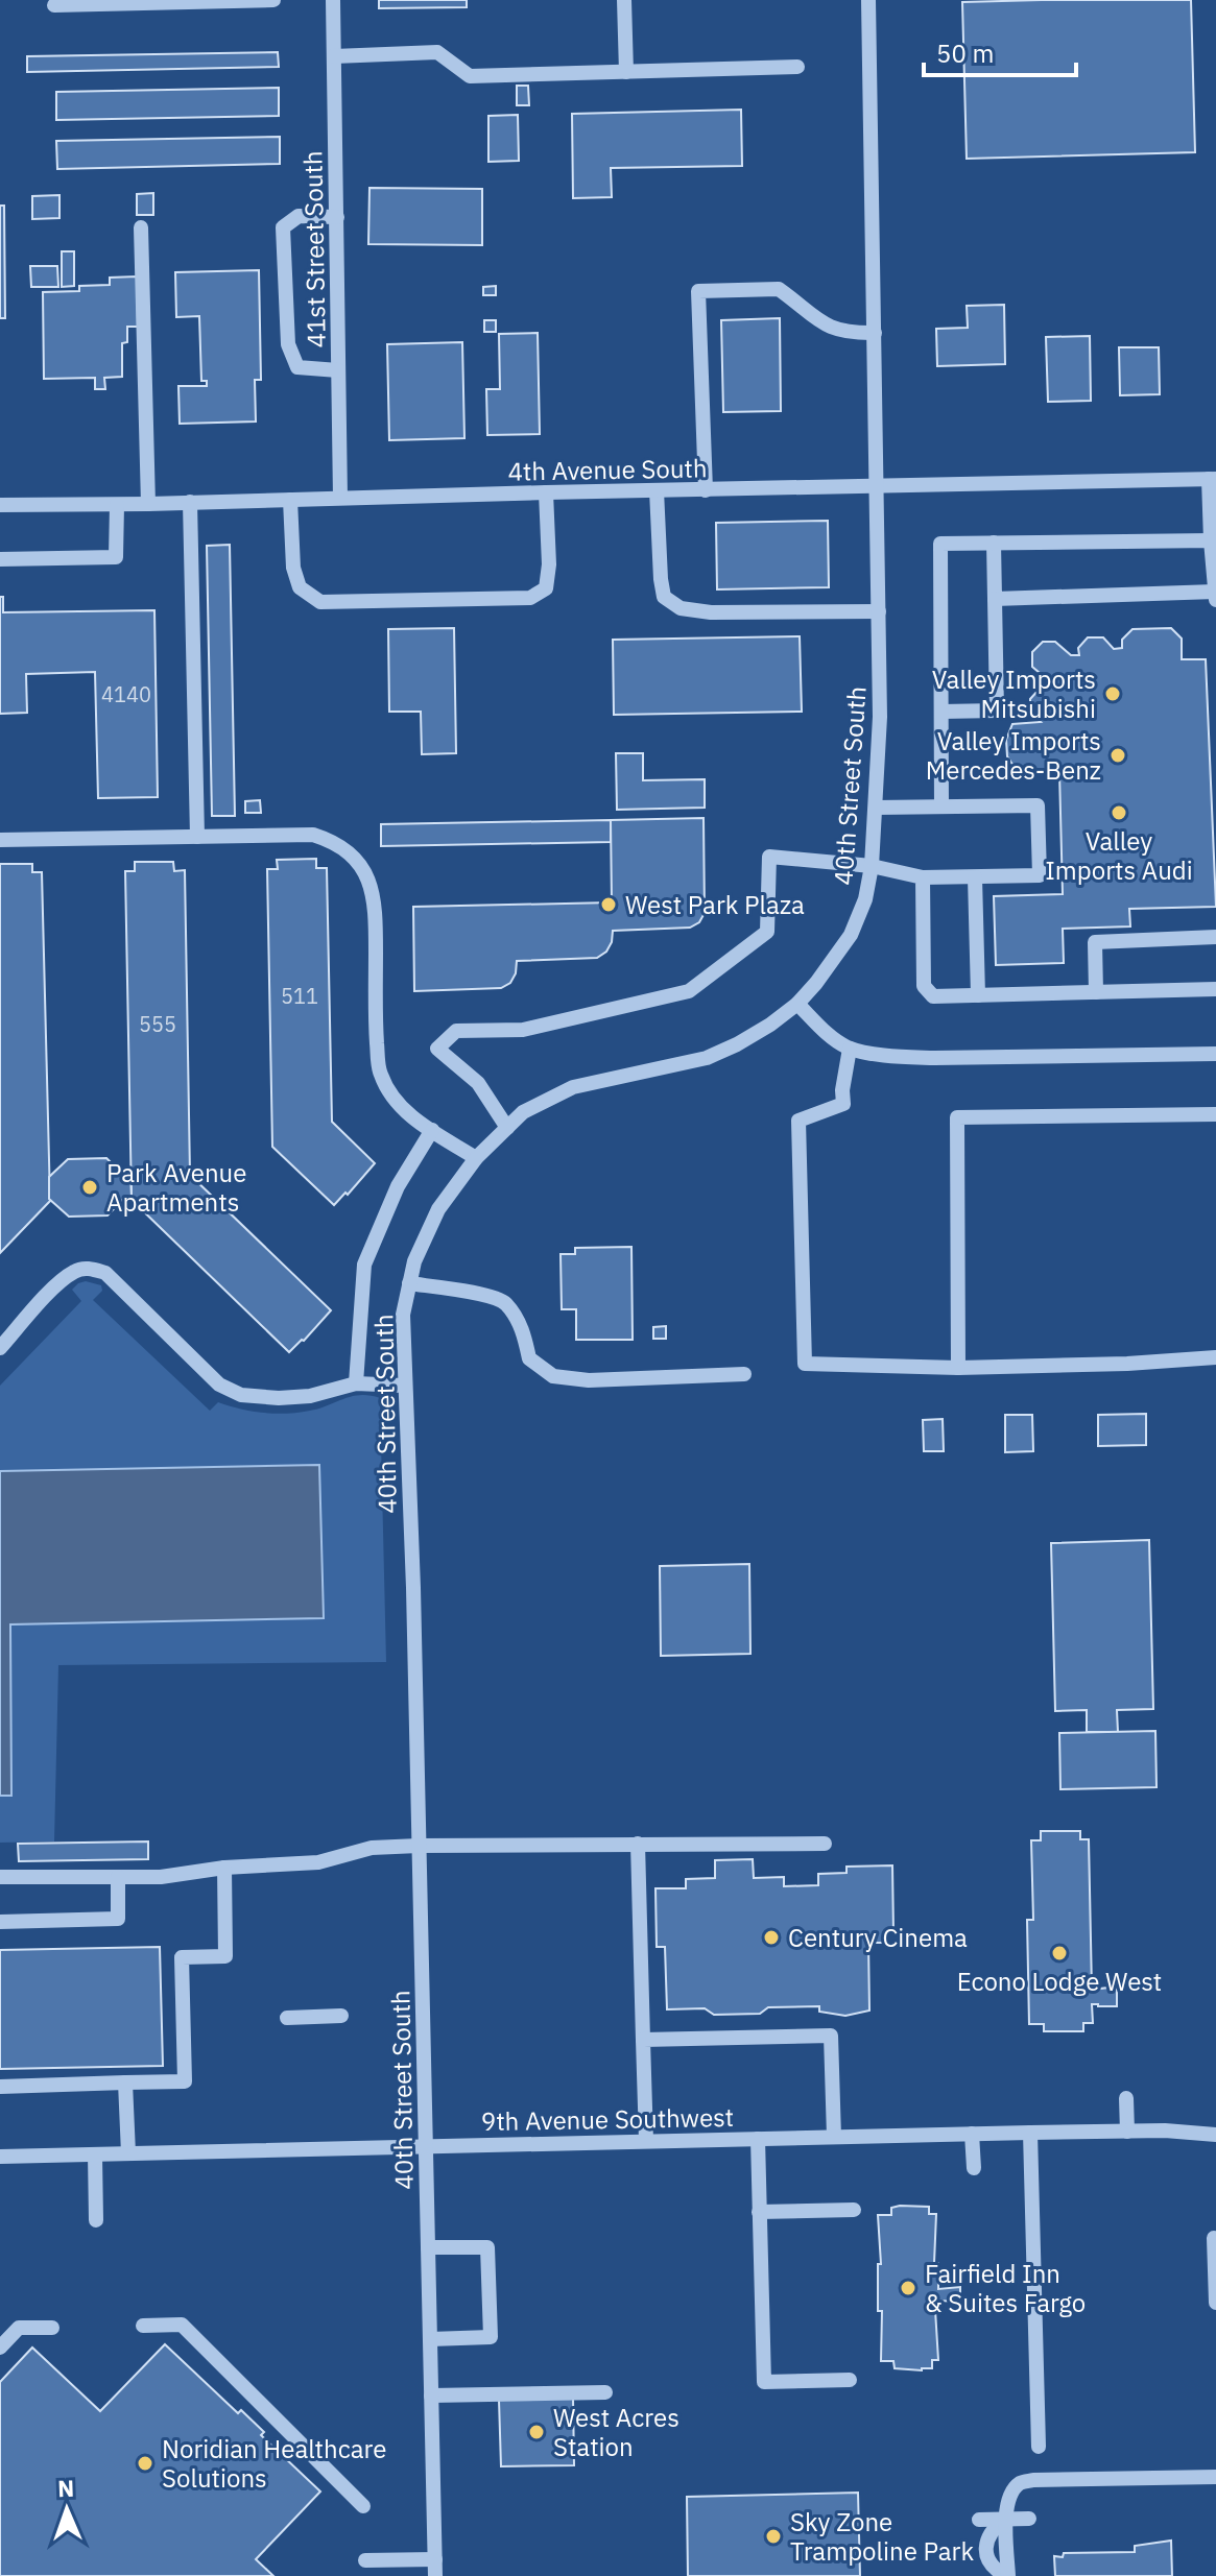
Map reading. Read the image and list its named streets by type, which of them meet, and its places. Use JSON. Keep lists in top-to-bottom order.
{
  "streets": {
    "street": [
      "41st Street South",
      "4th Avenue South",
      "40th Street South",
      "9th Avenue Southwest"
    ]
  },
  "crossings": [
    ["41st Street South", "4th Avenue South"],
    ["4th Avenue South", "40th Street South"],
    ["40th Street South", "9th Avenue Southwest"]
  ],
  "places": [
    "Valley Imports Mitsubishi",
    "Valley Imports Mercedes-Benz",
    "Valley Imports Audi",
    "West Park Plaza",
    "Park Avenue Apartments",
    "Century Cinema",
    "Econo Lodge West",
    "Fairfield Inn & Suites Fargo",
    "West Acres Station",
    "Noridian Healthcare Solutions",
    "Sky Zone Trampoline Park"
  ],
  "house_numbers": ["4140", "511", "555"],
  "scale_bar": "50 m",
  "north": "top"
}
